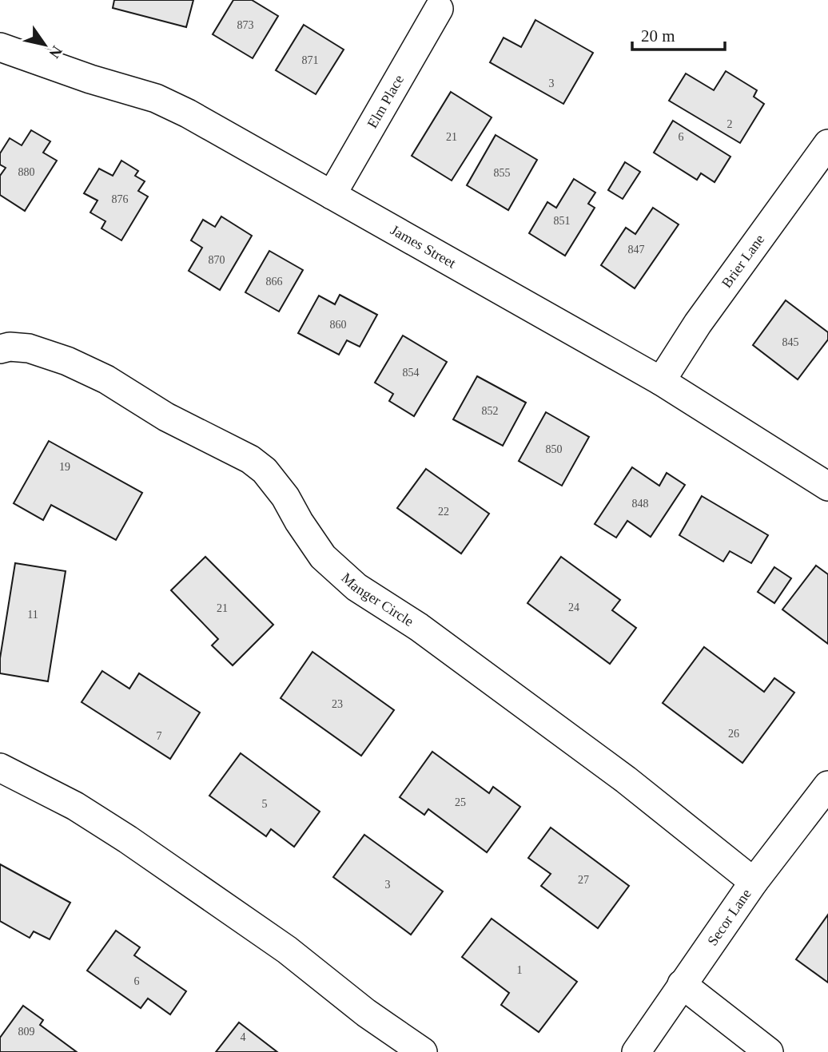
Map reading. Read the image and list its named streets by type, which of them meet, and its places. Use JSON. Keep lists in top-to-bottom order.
{
  "streets": {
    "street": [
      "Elm Place",
      "James Street",
      "Brier Lane",
      "Manger Circle",
      "Secor Lane"
    ]
  },
  "crossings": [
    ["Elm Place", "James Street"],
    ["James Street", "Brier Lane"],
    ["Manger Circle", "Secor Lane"]
  ],
  "house_numbers": [
    "873",
    "871",
    "3",
    "2",
    "21",
    "6",
    "880",
    "855",
    "876",
    "851",
    "847",
    "870",
    "866",
    "860",
    "845",
    "854",
    "852",
    "850",
    "19",
    "848",
    "22",
    "24",
    "21",
    "11",
    "23",
    "26",
    "7",
    "25",
    "5",
    "27",
    "3",
    "1",
    "6",
    "809",
    "4"
  ],
  "scale_bar": "20 m",
  "north": "bottom right"
}
